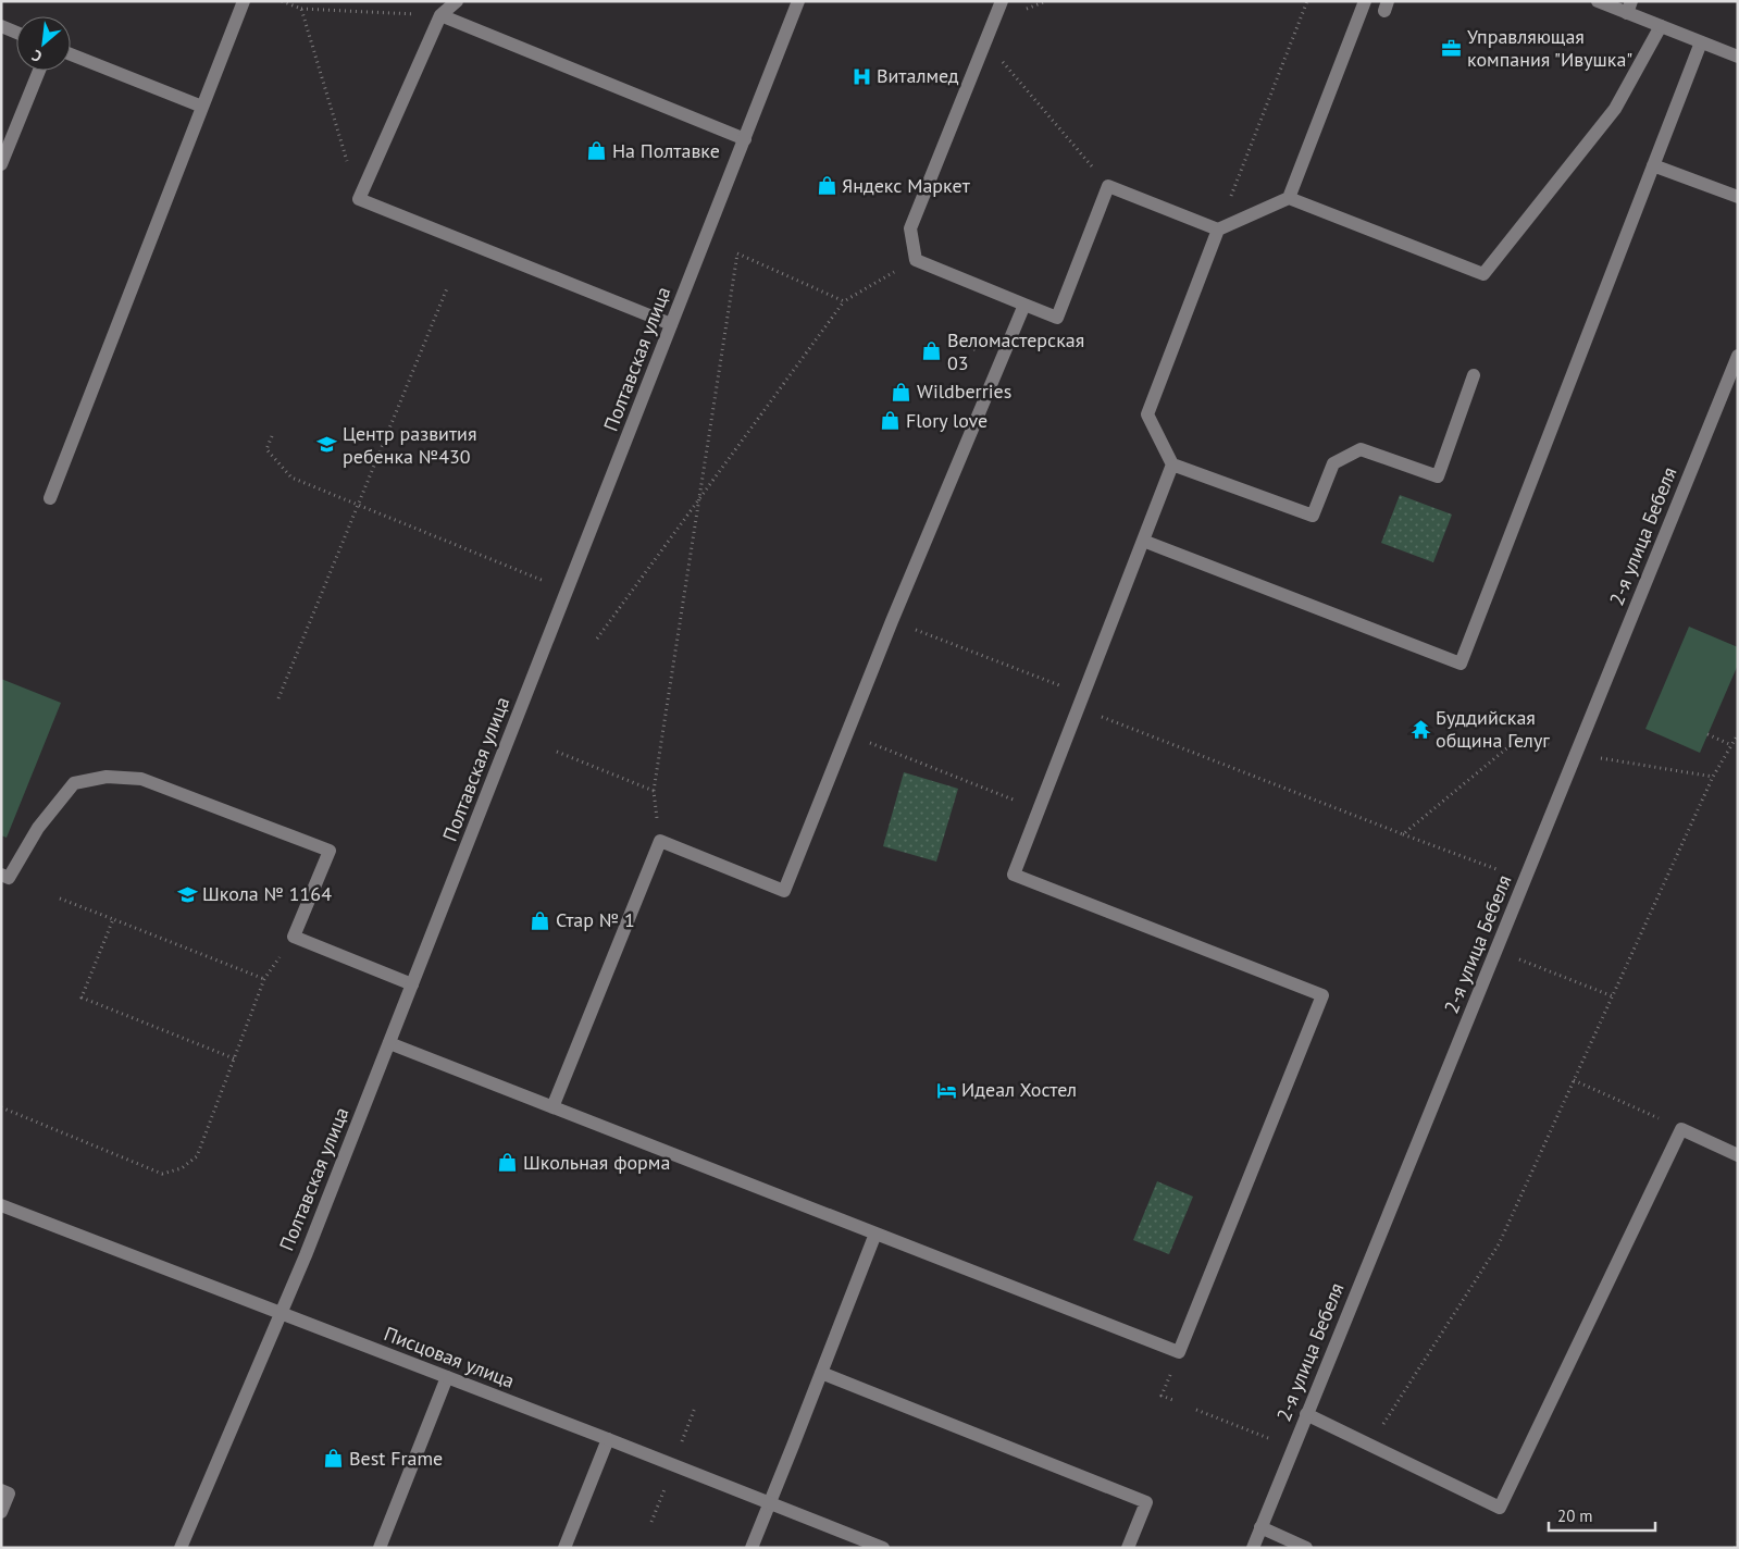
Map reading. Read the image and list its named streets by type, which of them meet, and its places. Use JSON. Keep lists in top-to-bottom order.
{
  "streets": {
    "street": ["Полтавская улица", "2-я улица Бебеля", "Писцовая улица"]
  },
  "crossings": [
    ["Полтавская улица", "Писцовая улица"]
  ],
  "places": {
    "office": ["Управляющая компания \"Ивушка\""],
    "hospital": ["Виталмед"],
    "shop": [
      "На Полтавке",
      "Яндекс Маркет",
      "Веломастерская 03",
      "Wildberries",
      "Flory love",
      "Стар № 1",
      "Школьная форма",
      "Best Frame"
    ],
    "school or university": ["Центр развития ребенка №430", "Школа № 1164"],
    "temple": ["Буддийская община Гелуг"],
    "hotel": ["Идеал Хостел"]
  },
  "scale_bar": "20 m",
  "north": "bottom left"
}
